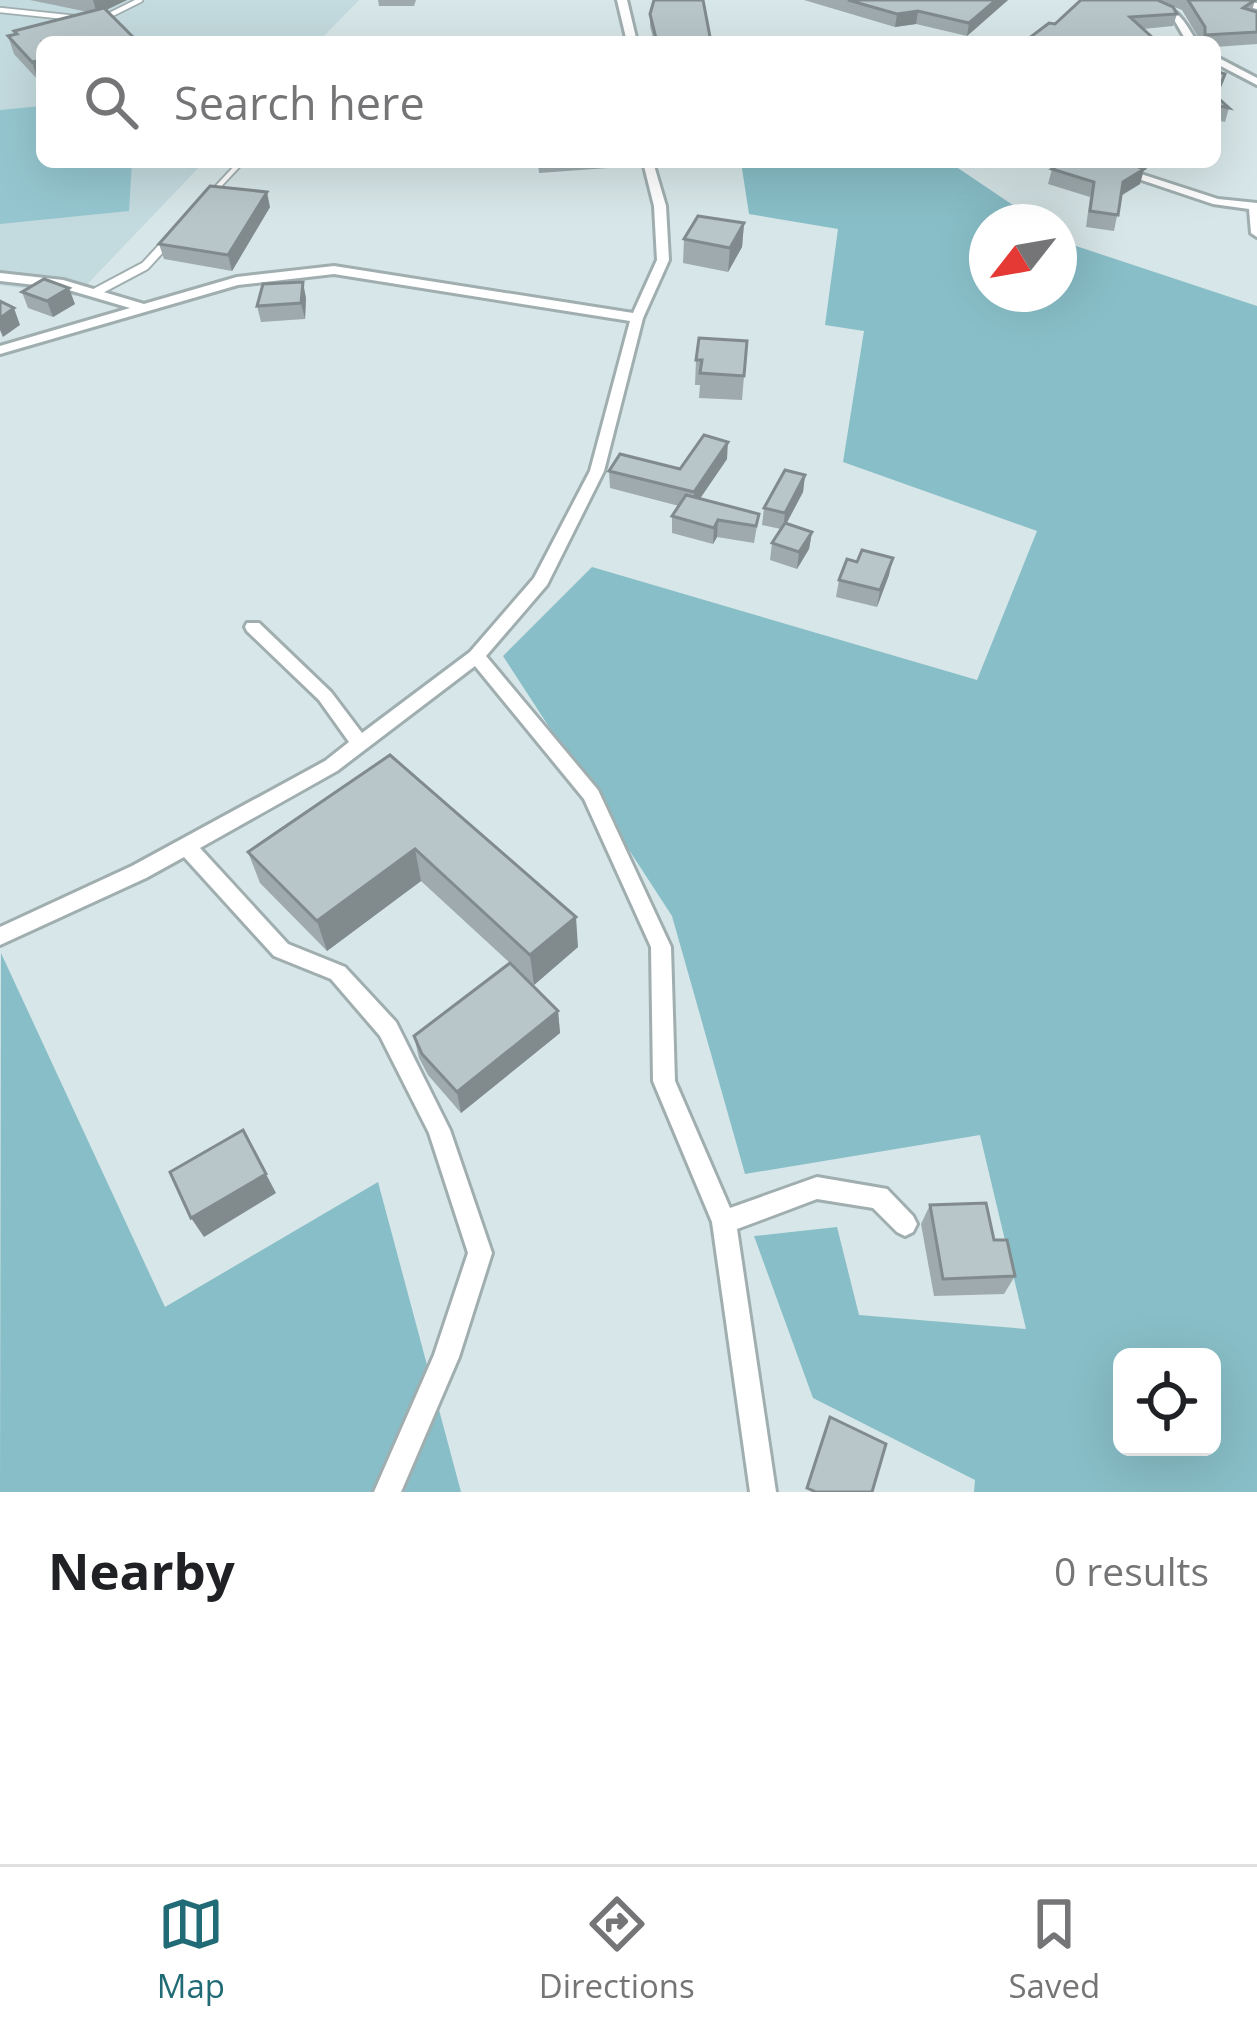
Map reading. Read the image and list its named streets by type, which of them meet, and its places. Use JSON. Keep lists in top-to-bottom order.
{
  "north": "bottom left",
  "page": {
    "search": "Search here",
    "heading": ["Nearby", "0 results"],
    "nav": ["Map", "Directions", "Saved"]
  }
}
